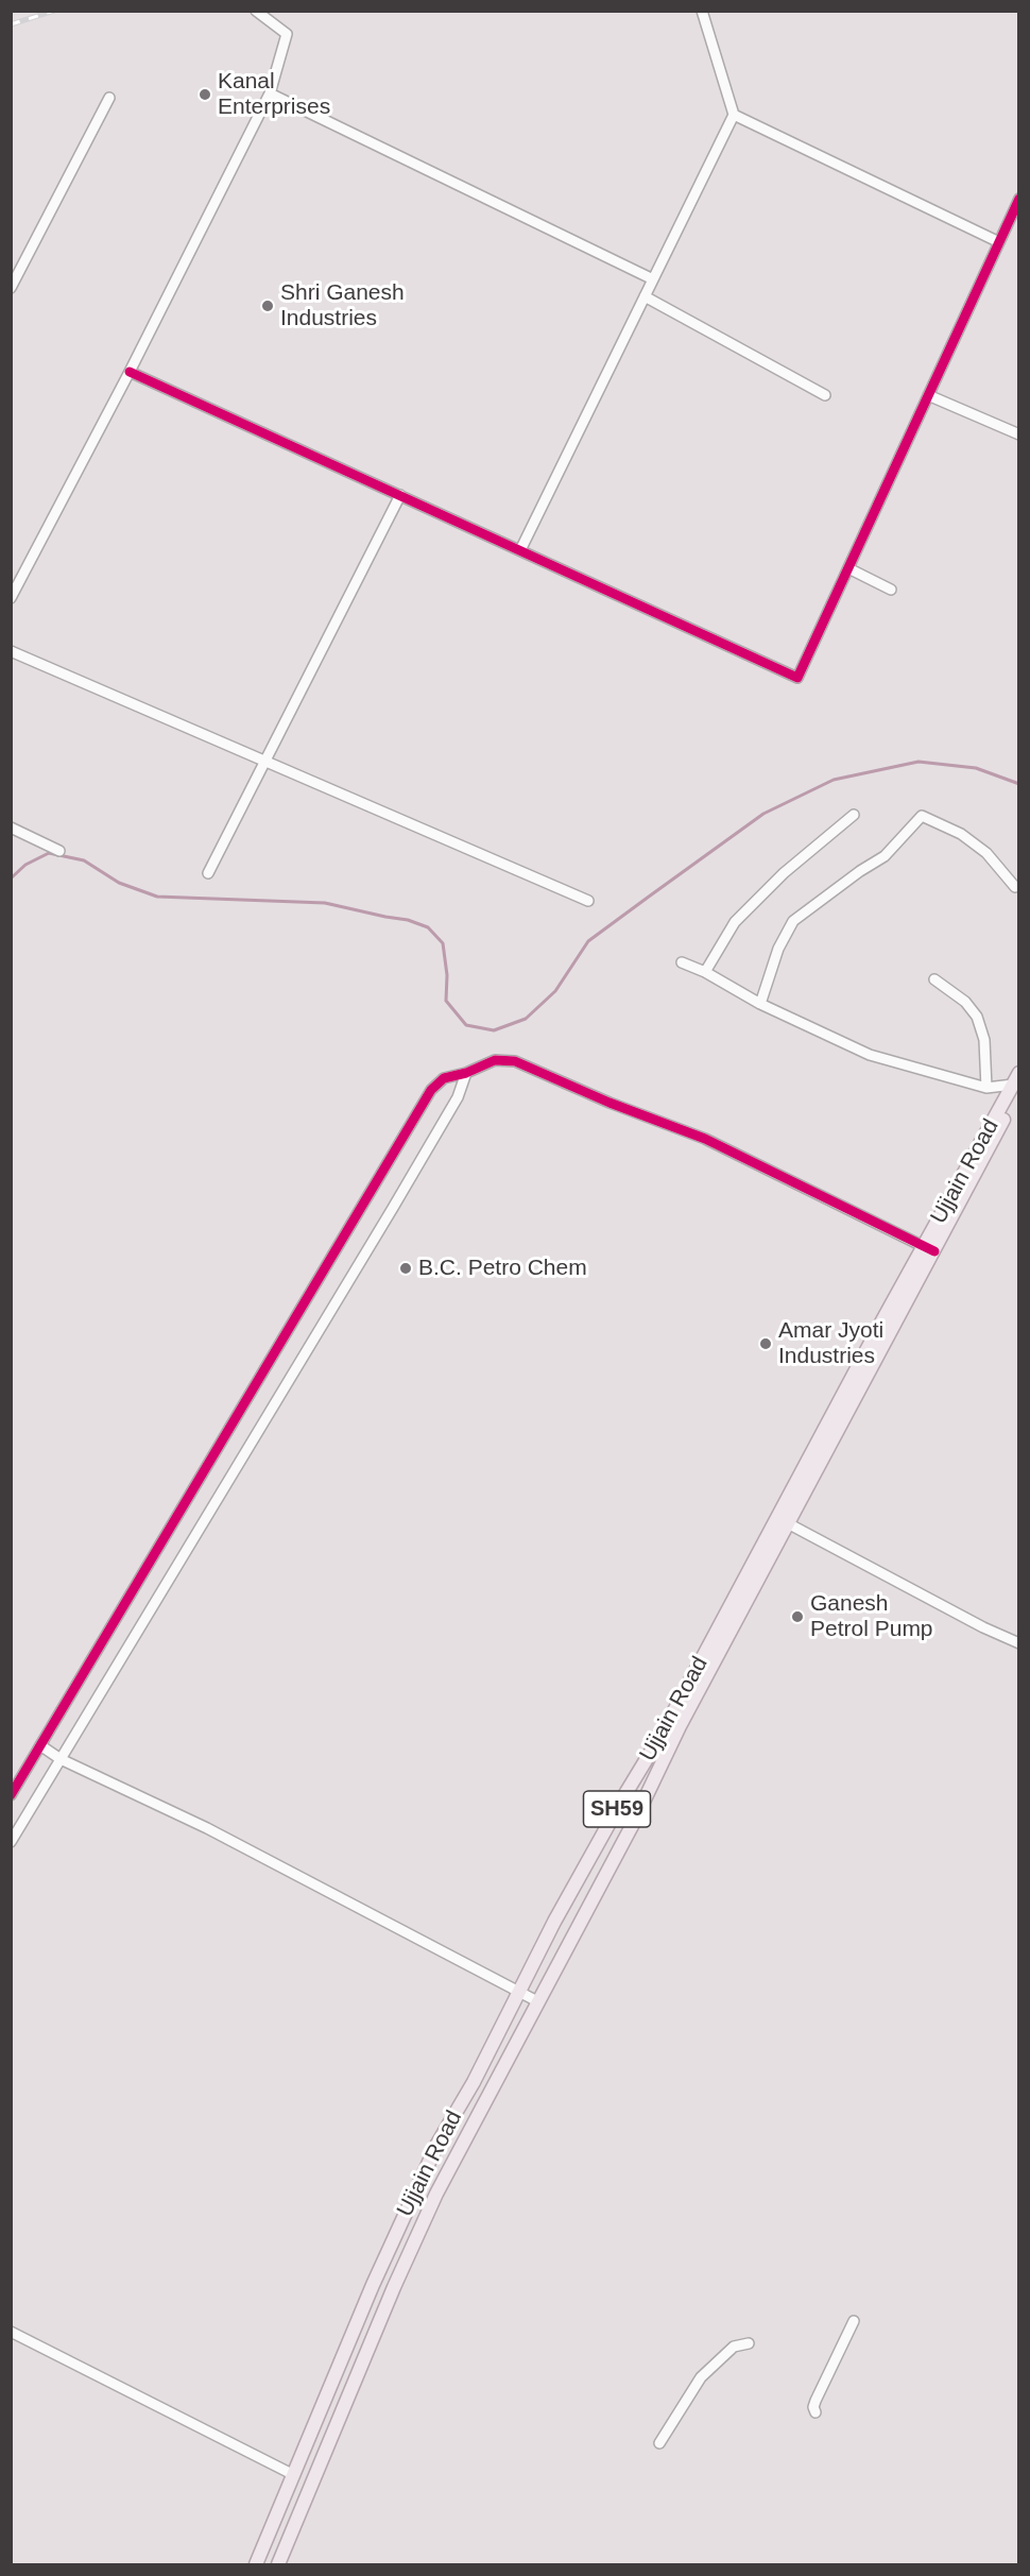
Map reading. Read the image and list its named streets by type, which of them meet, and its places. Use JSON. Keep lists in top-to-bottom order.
{
  "streets": {
    "main road": ["Ujjain Road", "SH59"]
  },
  "places": [
    "Kanal Enterprises",
    "Shri Ganesh Industries",
    "B.C. Petro Chem",
    "Amar Jyoti Industries",
    "Ganesh Petrol Pump"
  ]
}
